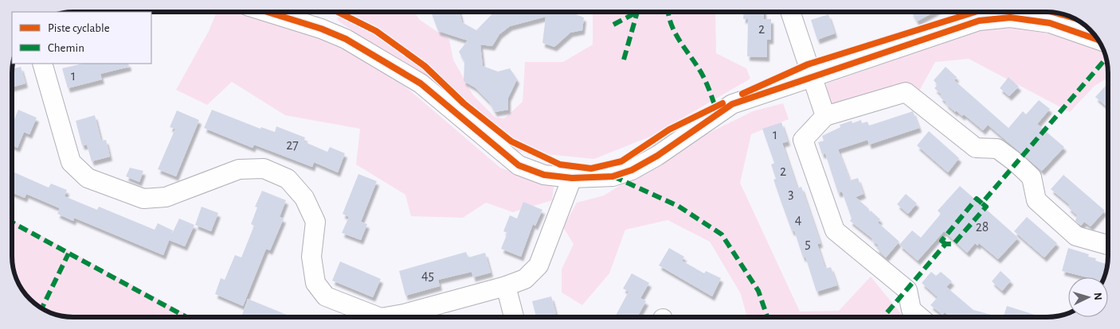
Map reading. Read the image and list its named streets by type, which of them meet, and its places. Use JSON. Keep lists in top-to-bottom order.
{
  "house_numbers": [
    "2",
    "1",
    "1",
    "27",
    "2",
    "3",
    "4",
    "28",
    "5",
    "45"
  ],
  "legend": ["Piste cyclable", "Chemin"],
  "north": "right"
}
